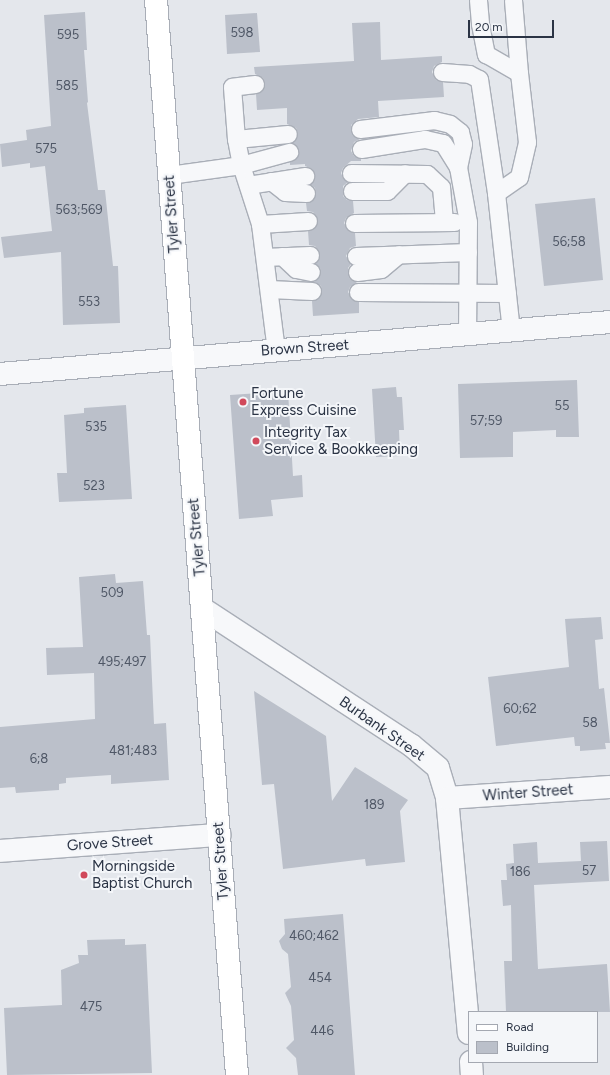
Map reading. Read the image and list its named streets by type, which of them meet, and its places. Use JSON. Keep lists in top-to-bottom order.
{
  "streets": {
    "main road": ["Tyler Street"],
    "street": [
      "Brown Street",
      "Burbank Street",
      "Winter Street",
      "Grove Street"
    ]
  },
  "crossings": [
    ["Tyler Street", "Brown Street"],
    ["Tyler Street", "Burbank Street"],
    ["Tyler Street", "Grove Street"],
    ["Burbank Street", "Winter Street"]
  ],
  "places": ["Fortune Express Cuisine", "Integrity Tax Service & Bookkeeping", "Morningside Baptist Church"],
  "house_numbers": [
    "598",
    "595",
    "585",
    "575",
    "563;569",
    "56;58",
    "553",
    "55",
    "57;59",
    "535",
    "523",
    "509",
    "495;497",
    "60;62",
    "58",
    "481;483",
    "6;8",
    "189",
    "57",
    "186",
    "460;462",
    "454",
    "475",
    "446"
  ],
  "legend": ["Road", "Building"],
  "scale_bar": "20 m"
}
